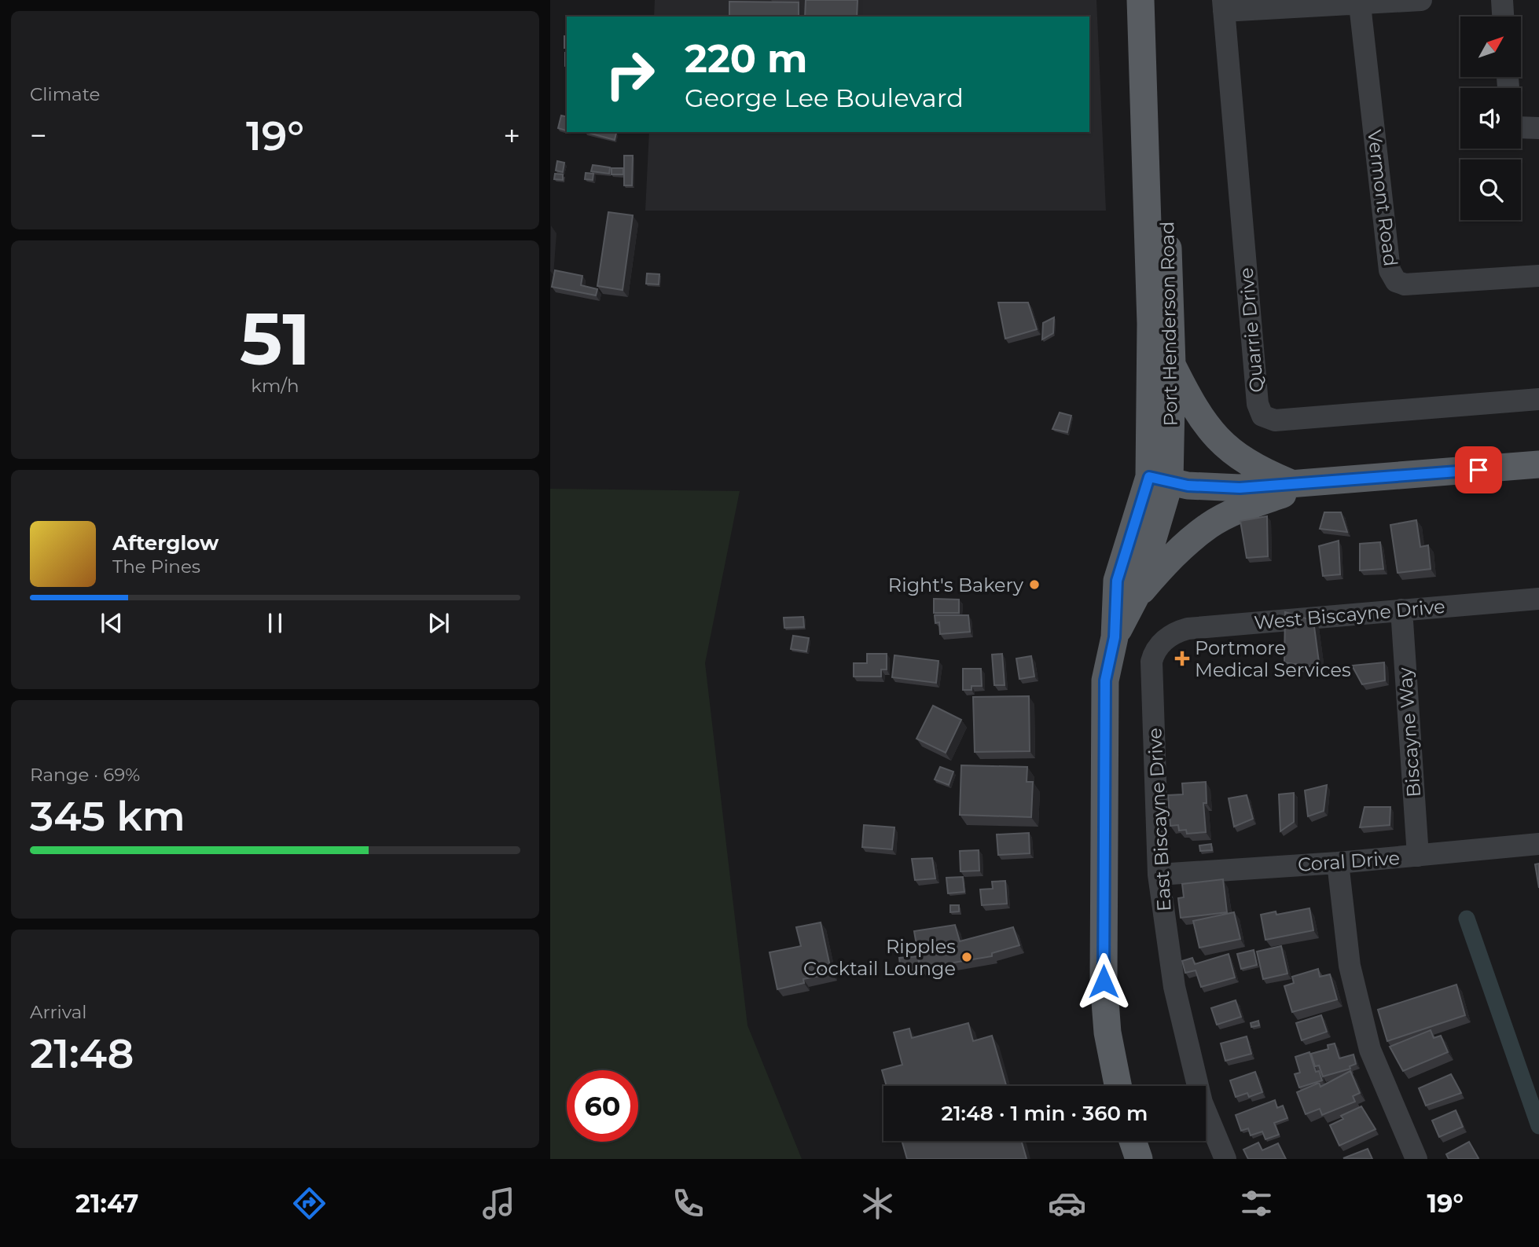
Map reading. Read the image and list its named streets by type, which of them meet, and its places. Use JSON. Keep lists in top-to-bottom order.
{
  "streets": {
    "main road": ["Port Henderson Road"],
    "street": [
      "Vermont Road",
      "Quarrie Drive",
      "West Biscayne Drive",
      "Biscayne Way",
      "East Biscayne Drive",
      "Coral Drive"
    ]
  },
  "crossings": [
    ["West Biscayne Drive", "Biscayne Way"],
    ["West Biscayne Drive", "East Biscayne Drive"],
    ["Biscayne Way", "Coral Drive"],
    ["East Biscayne Drive", "Coral Drive"]
  ],
  "places": {
    "other": ["Right's Bakery", "Ripples Cocktail Lounge"],
    "health": ["Portmore Medical Services"]
  },
  "north": "top right",
  "page": {
    "tile": [
      "Climate",
      ["51", "km/h"],
      ["Range · 69%", "345 km"],
      ["Arrival", "21:48"]
    ],
    "turn": ["220 m", "George Lee Boulevard"],
    "heat": ["−", "19°", "+"],
    "song": ["Afterglow", "The Pines"],
    "limit": "60",
    "trip": "21:48 · 1 min · 360 m",
    "tabs": ["21:47", "19°"]
  }
}
